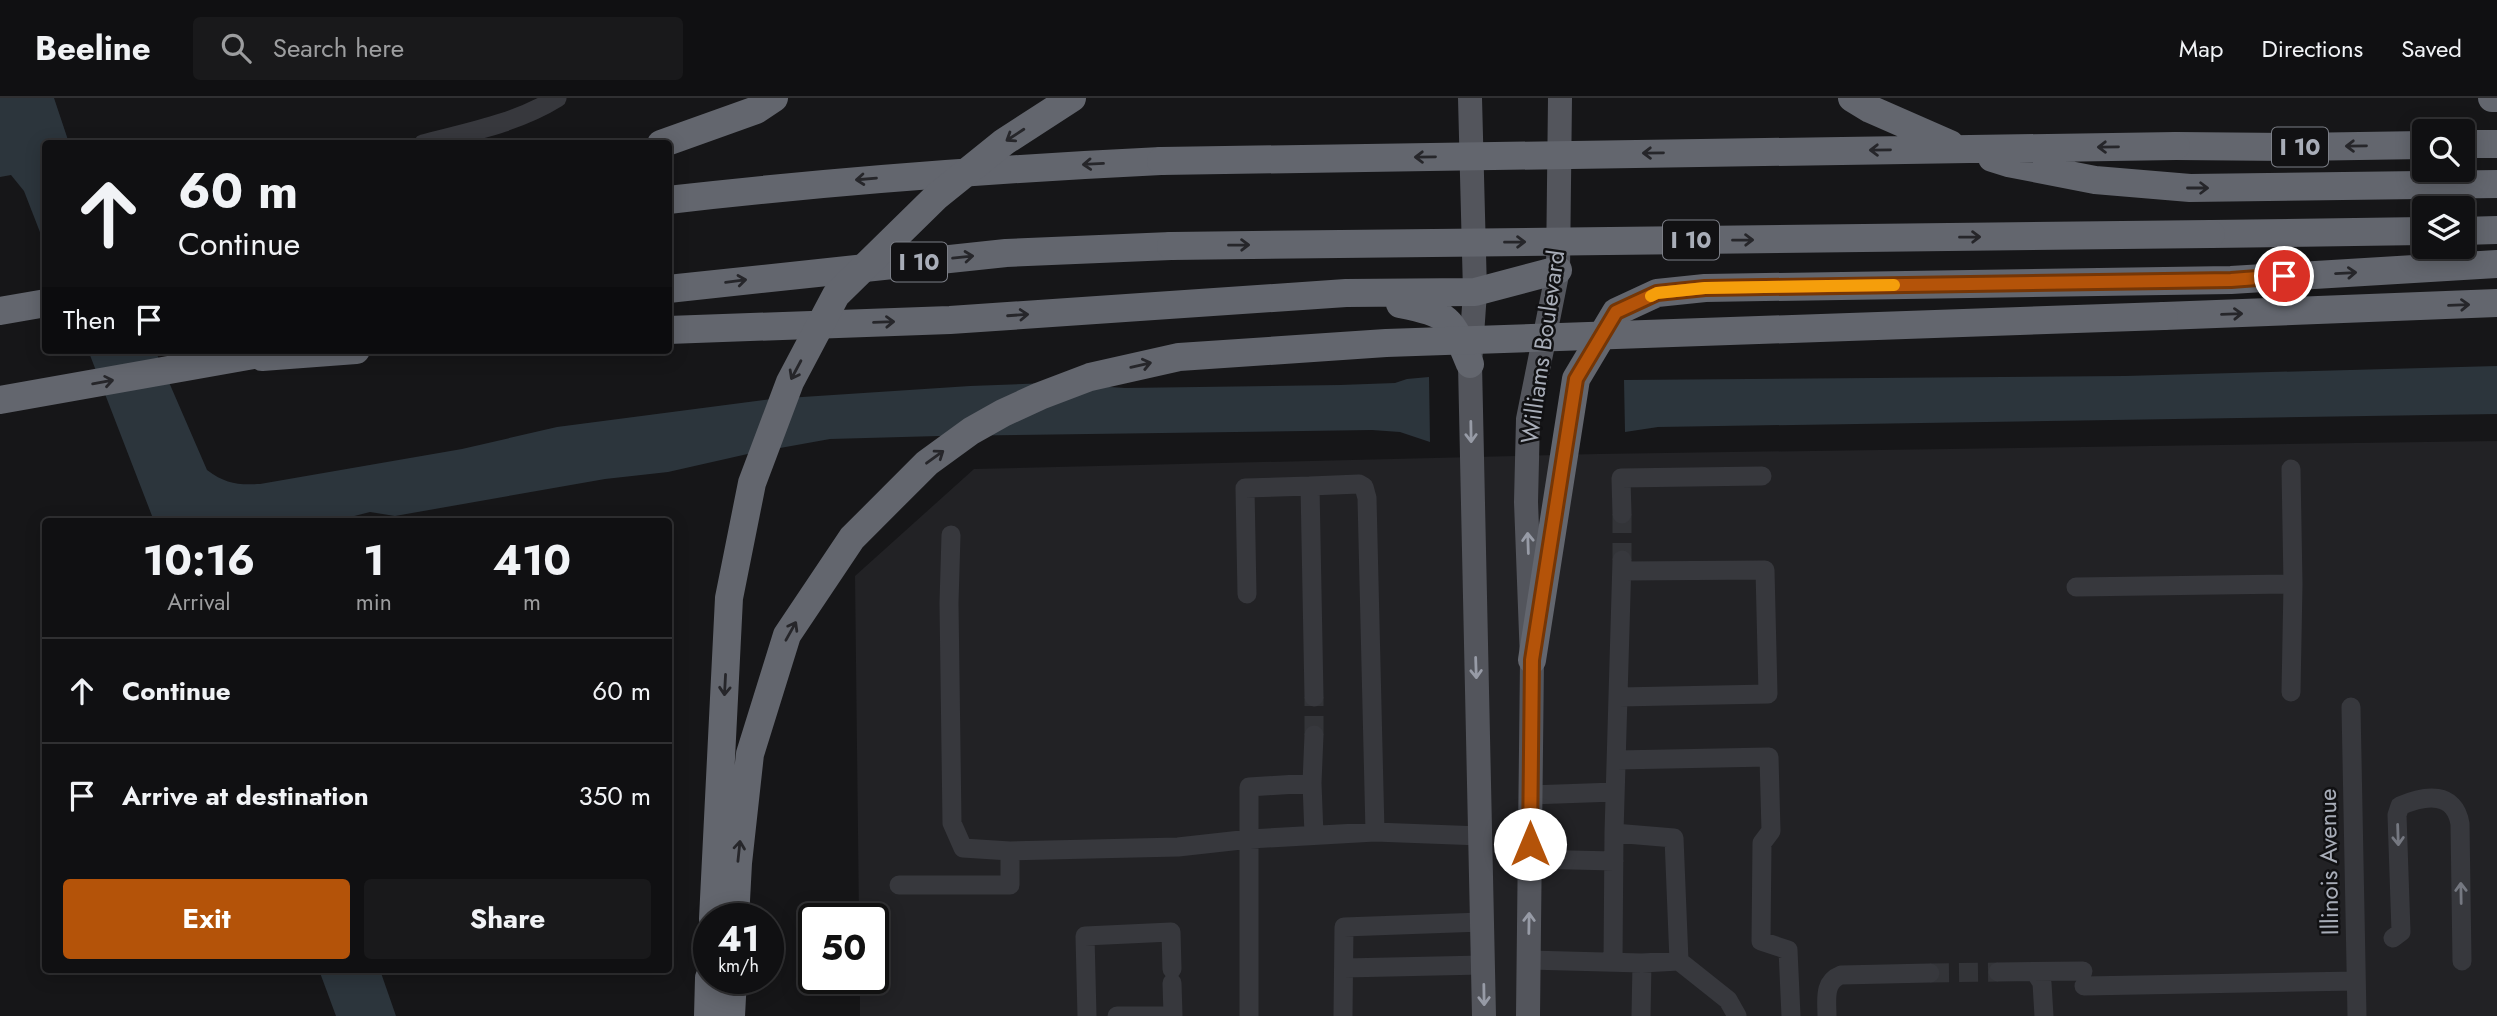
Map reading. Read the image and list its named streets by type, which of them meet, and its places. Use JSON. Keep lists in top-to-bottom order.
{
  "streets": {
    "highway": ["I 10"],
    "main road": ["Williams Boulevard"],
    "street": ["Illinois Avenue"]
  },
  "page": {
    "header": "Beeline",
    "search": "Search here",
    "nav": ["Map", "Directions", "Saved"],
    "turn": ["60 m", "Continue"],
    "then": "Then",
    "eta": [
      "10:16",
      "Arrival",
      "1",
      "min",
      "410",
      "m"
    ],
    "list": [
      {
        "name": "Continue",
        "value": "60 m"
      },
      {
        "name": "Arrive at destination",
        "value": "350 m"
      }
    ],
    "buttons": ["Exit", "Share"],
    "speed": "41 km/h",
    "limit": "50"
  }
}
